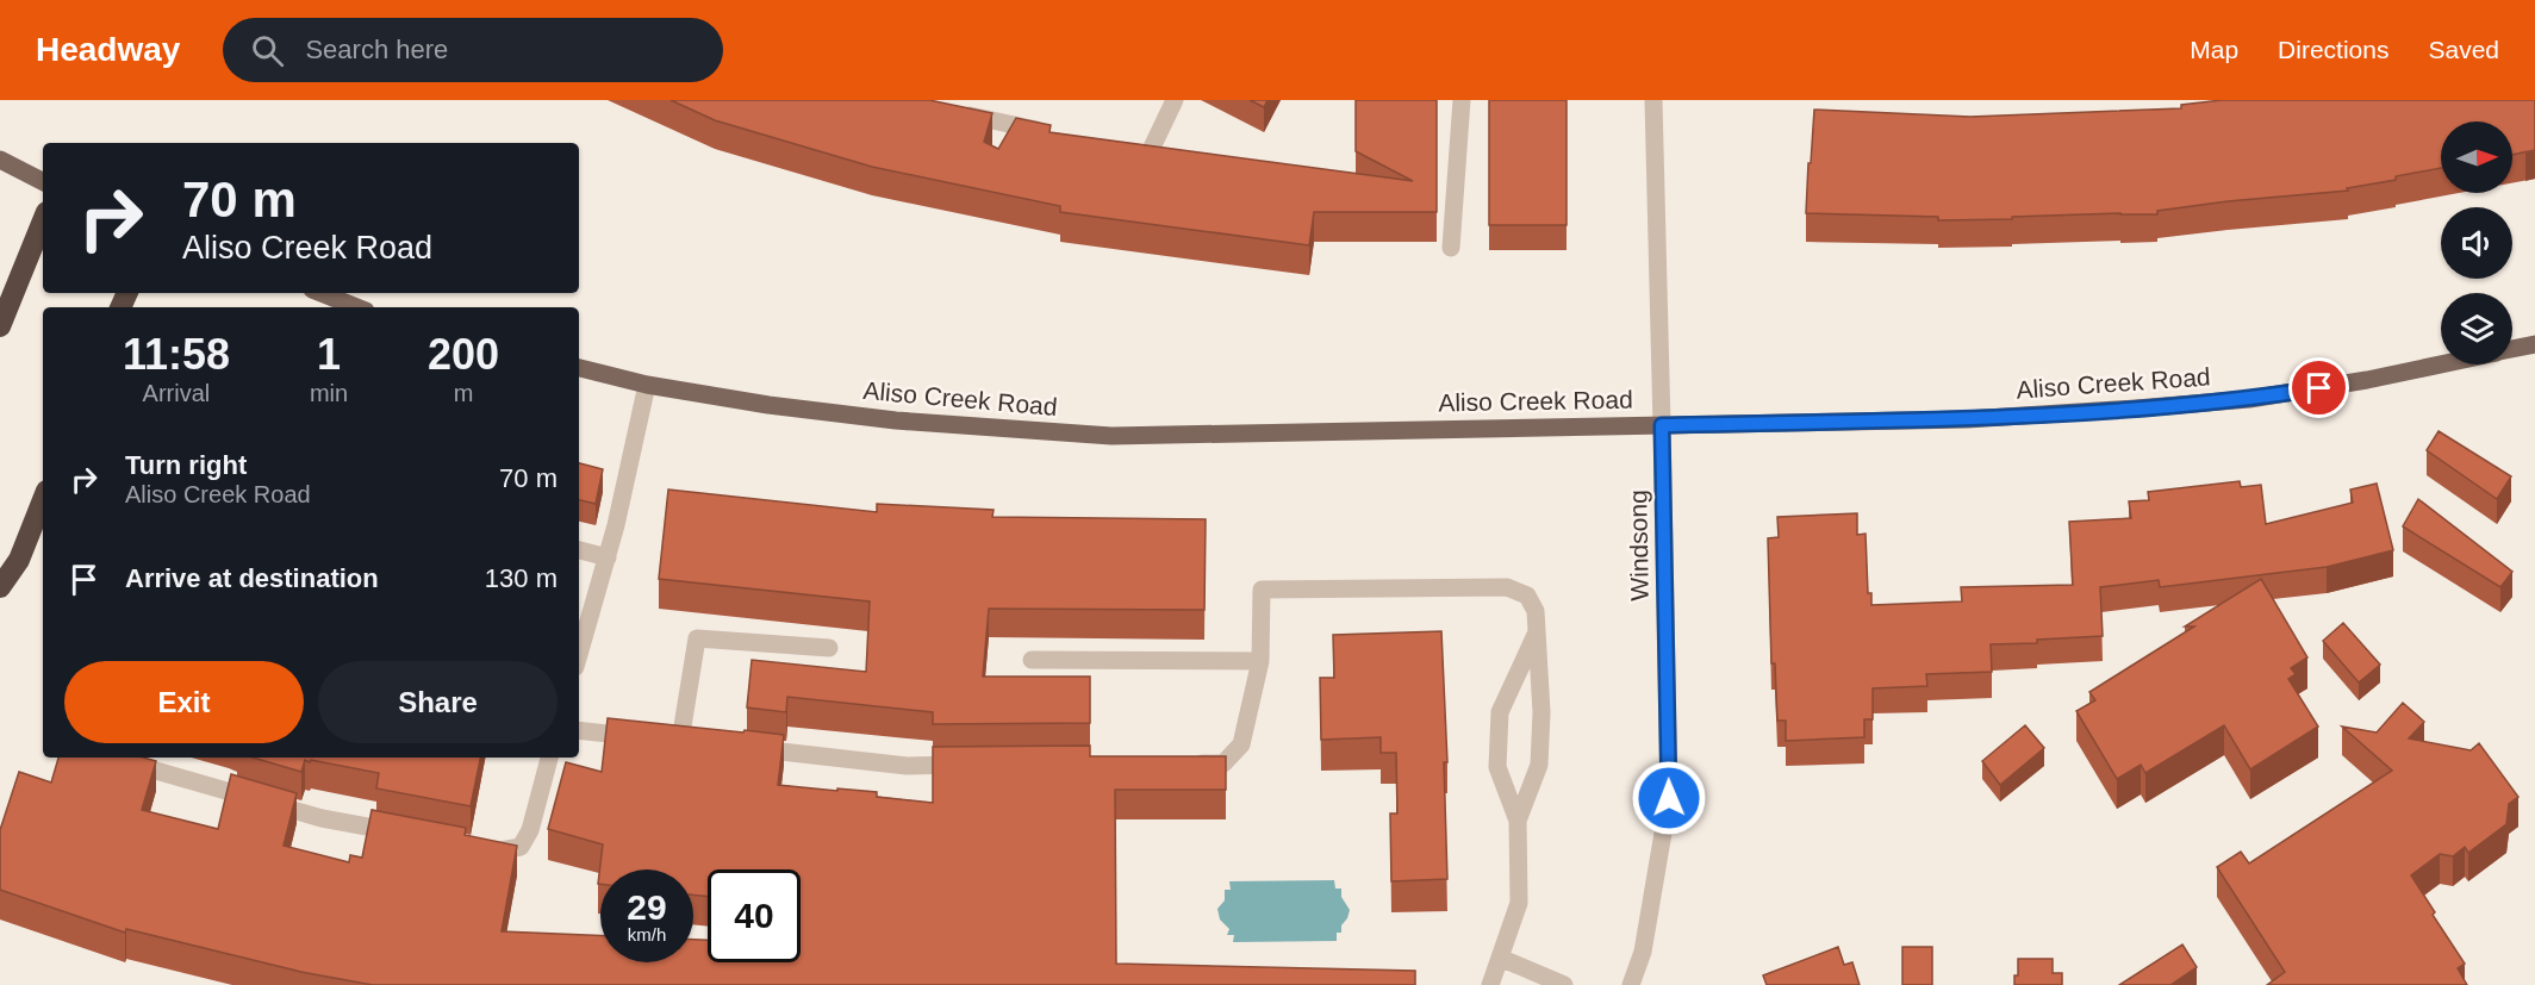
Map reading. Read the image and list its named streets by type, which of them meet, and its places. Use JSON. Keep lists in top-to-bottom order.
{
  "streets": {
    "main road": ["Aliso Creek Road"],
    "street": ["Windsong"]
  },
  "crossings": [
    ["Aliso Creek Road", "Windsong"]
  ],
  "north": "right",
  "page": {
    "header": "Headway",
    "search": "Search here",
    "nav": ["Map", "Directions", "Saved"],
    "turn": ["70 m", "Aliso Creek Road"],
    "eta": [
      "11:58",
      "Arrival",
      "1",
      "min",
      "200",
      "m"
    ],
    "list": [
      {
        "name": "Turn right",
        "note": "Aliso Creek Road",
        "value": "70 m"
      },
      {
        "name": "Arrive at destination",
        "value": "130 m"
      }
    ],
    "buttons": ["Exit", "Share"],
    "speed": "29 km/h",
    "limit": "40"
  }
}
